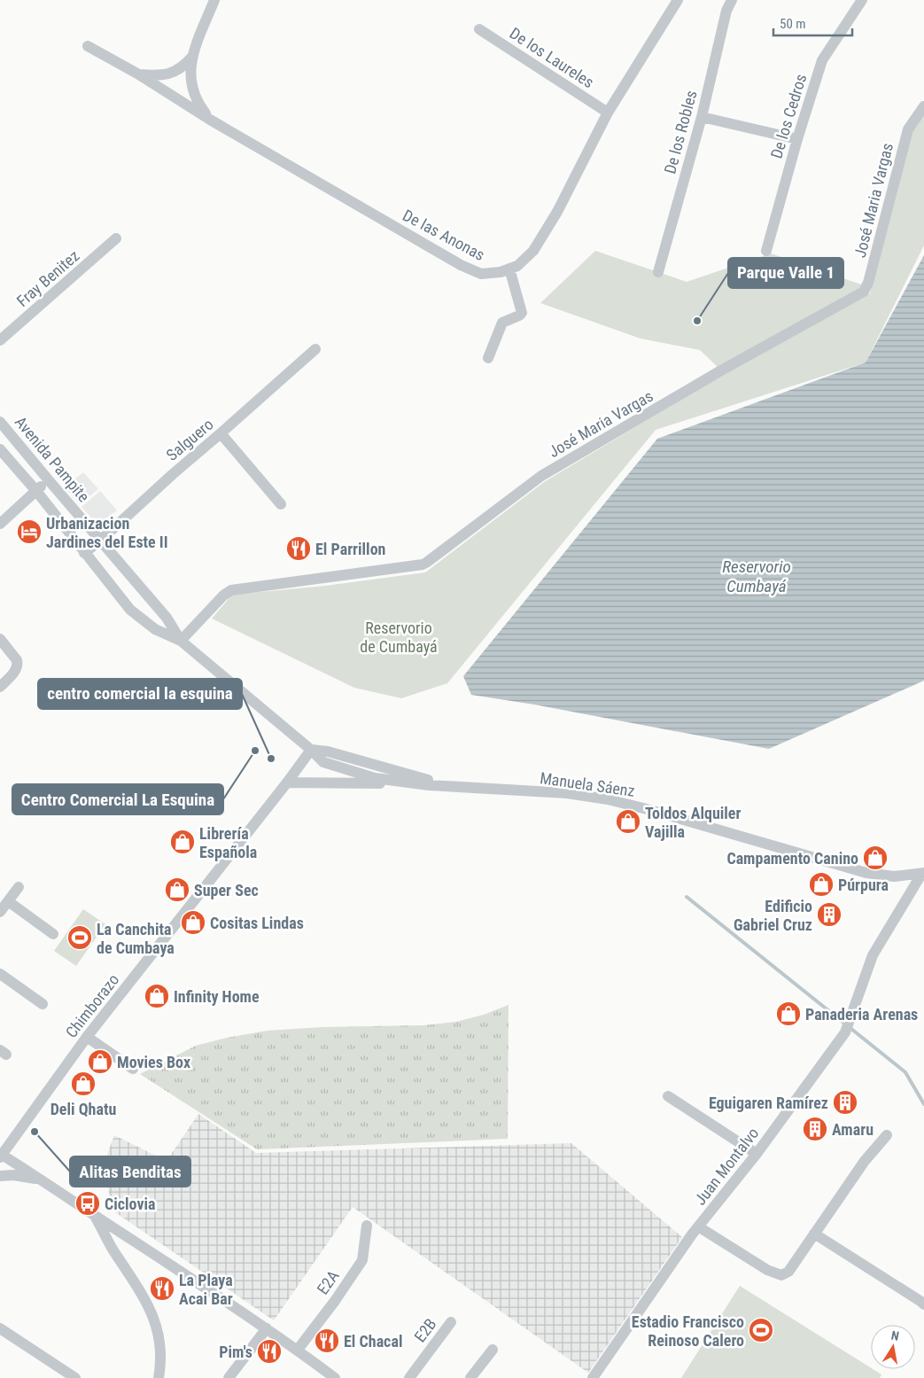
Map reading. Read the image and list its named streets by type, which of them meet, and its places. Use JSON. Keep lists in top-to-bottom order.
{
  "streets": {
    "street": [
      "De los Laureles",
      "De los Cedros",
      "De los Robles",
      "José Maria Vargas",
      "De las Anonas",
      "Fray Benitez",
      "Salguero",
      "Avenida Pampite",
      "Manuela Sáenz",
      "Chimborazo",
      "Juan Montalvo",
      "E2A",
      "E2B"
    ]
  },
  "crossings": [
    ["De los Laureles", "De las Anonas"],
    ["José Maria Vargas", "Avenida Pampite"],
    ["Salguero", "Avenida Pampite"],
    ["Avenida Pampite", "Manuela Sáenz"],
    ["Avenida Pampite", "Chimborazo"],
    ["Manuela Sáenz", "Chimborazo"],
    ["Manuela Sáenz", "Juan Montalvo"]
  ],
  "water": ["Reservorio Cumbayá"],
  "parks": ["Reservorio de Cumbayá"],
  "places": {
    "other": [
      "Parque Valle 1",
      "Centro Comercial La Esquina",
      "centro comercial la esquina",
      "Alitas Benditas"
    ],
    "hotel": ["Urbanizacion Jardines del Este II"],
    "restaurant": [
      "El Parrillon",
      "La Playa Acai Bar",
      "El Chacal",
      "Pim's"
    ],
    "shop": [
      "Toldos Alquiler Vajilla",
      "Librería Española",
      "Campamento Canino",
      "Púrpura",
      "Super Sec",
      "Cositas Lindas",
      "Infinity Home",
      "Panaderia Arenas",
      "Movies Box",
      "Deli Qhatu"
    ],
    "building": ["Edificio Gabriel Cruz", "Eguigaren Ramírez", "Amaru"],
    "sports": ["La Canchita de Cumbaya", "Estadio Francisco Reinoso Calero"],
    "bus stop": ["Ciclovia"]
  },
  "scale_bar": "50 m",
  "north": "top"
}
